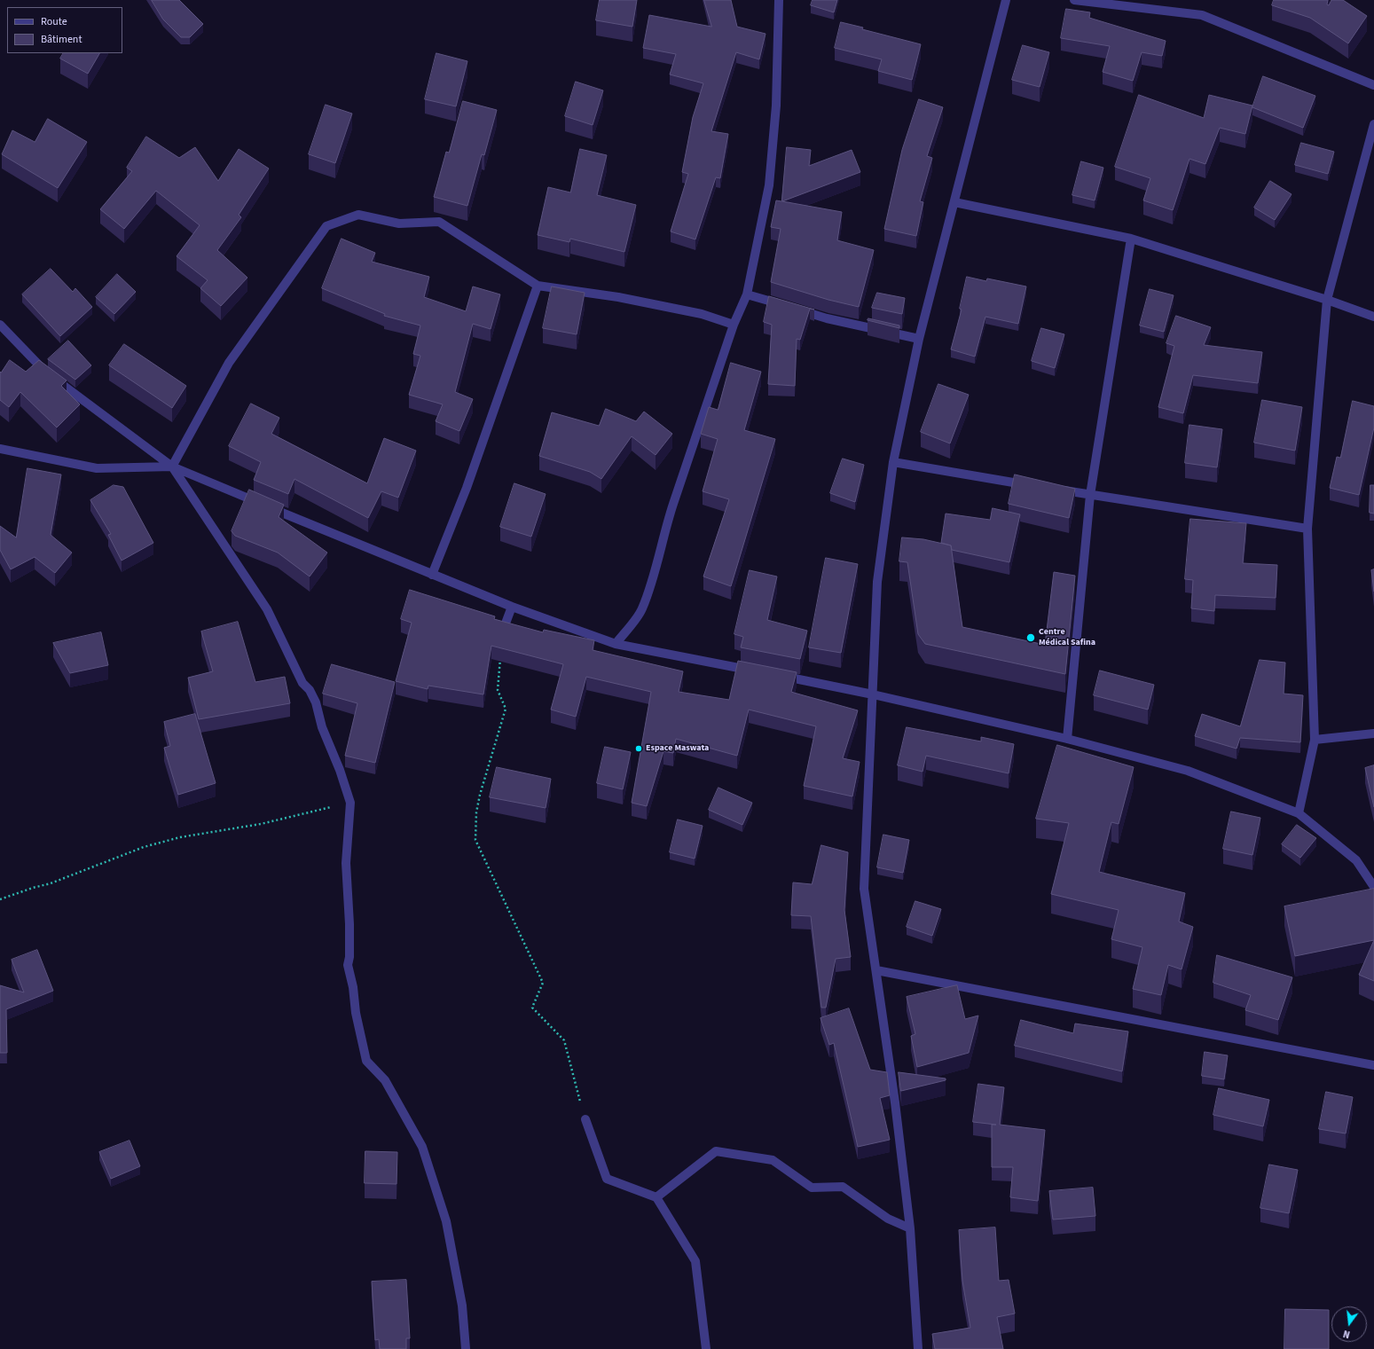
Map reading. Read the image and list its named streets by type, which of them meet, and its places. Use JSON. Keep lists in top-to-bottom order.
{
  "places": ["Centre Médical Safina", "Espace Maswata"],
  "legend": ["Route", "Bâtiment"],
  "north": "bottom"
}
